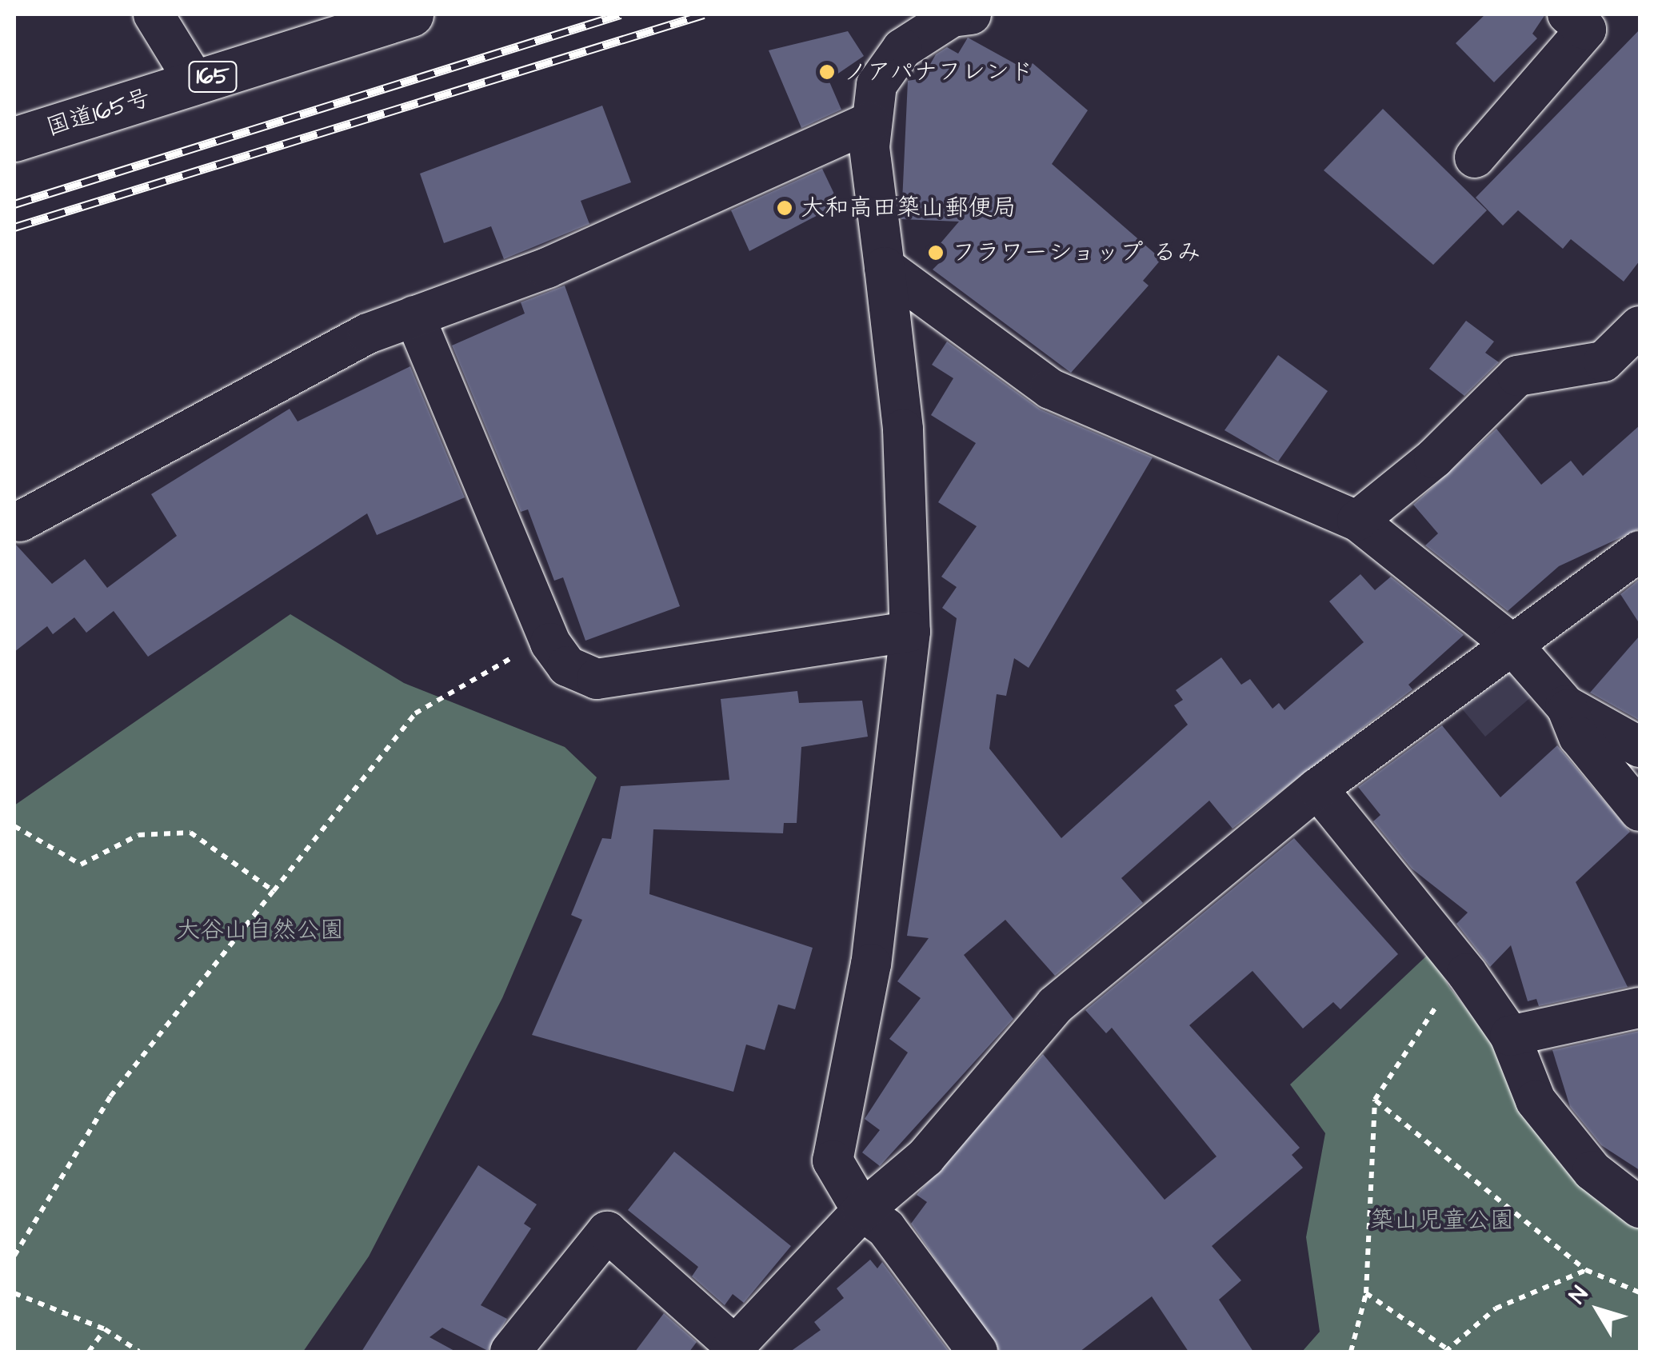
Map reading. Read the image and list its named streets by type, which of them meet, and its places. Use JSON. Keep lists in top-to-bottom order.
{
  "streets": {
    "highway": ["165", "国道165号"]
  },
  "parks": ["大谷山自然公園", "築山児童公園"],
  "places": ["ノアパナフレンド", "大和高田築山郵便局", "フラワーショップ るみ"],
  "north": "top left"
}
